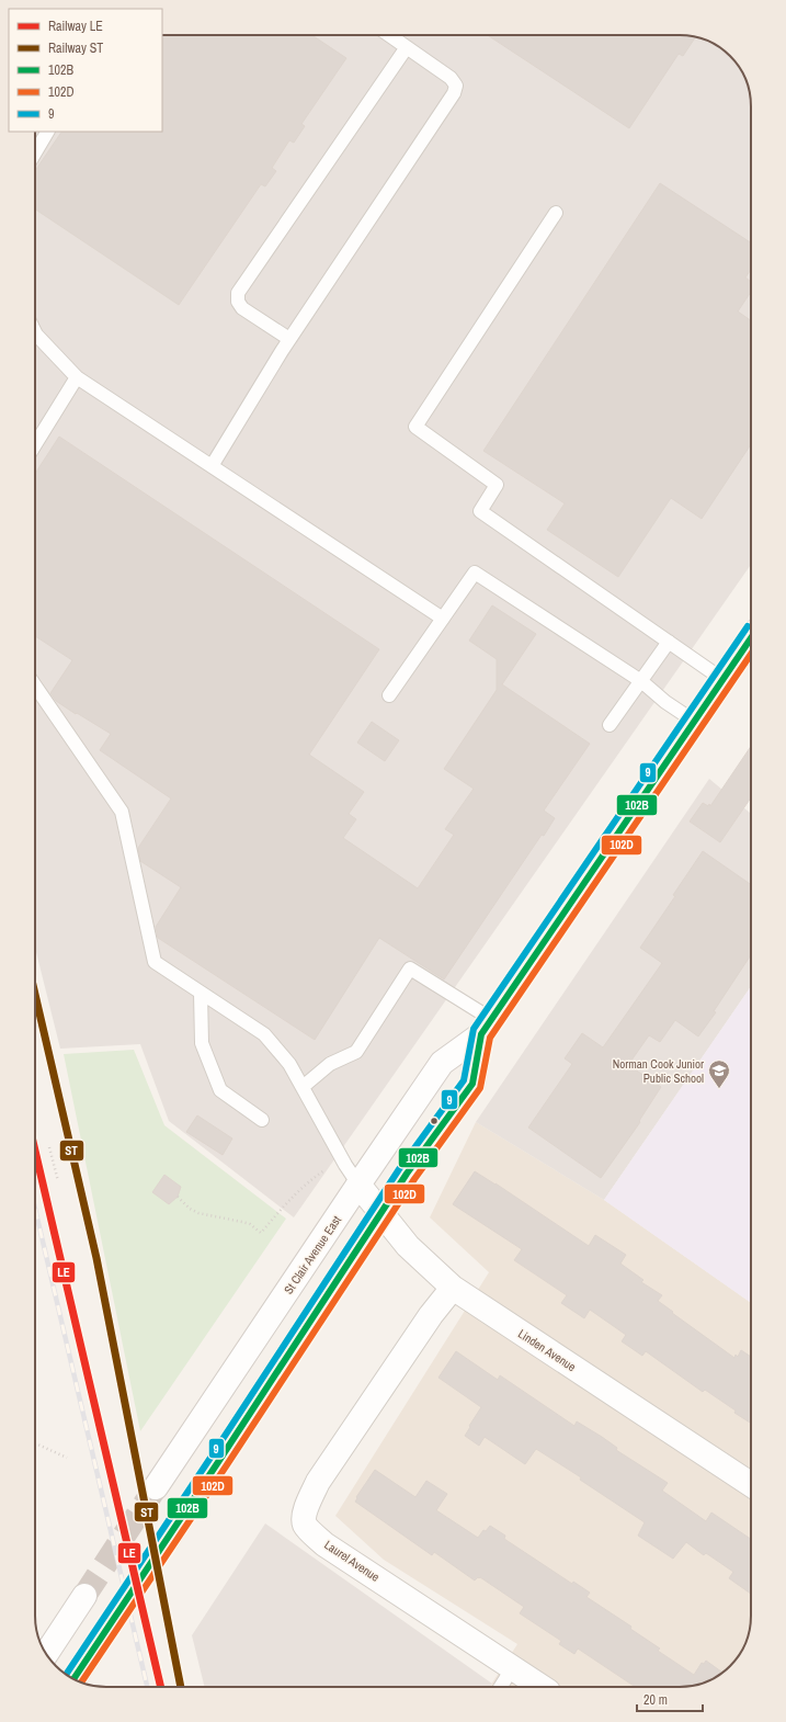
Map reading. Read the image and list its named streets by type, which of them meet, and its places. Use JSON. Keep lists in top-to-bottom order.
{
  "streets": {
    "main road": ["St Clair Avenue East", "Linden Avenue", "Laurel Avenue"]
  },
  "crossings": [
    ["St Clair Avenue East", "Linden Avenue"],
    ["Linden Avenue", "Laurel Avenue"]
  ],
  "places": {
    "school or university": ["Norman Cook Junior Public School"]
  },
  "lines": [
    "transit line 9",
    "transit line 102B",
    "transit line 102D",
    "rail line ST",
    "rail line LE"
  ],
  "legend": [
    "Railway LE",
    "Railway ST",
    "102B",
    "102D",
    "9"
  ],
  "scale_bar": "20 m"
}
